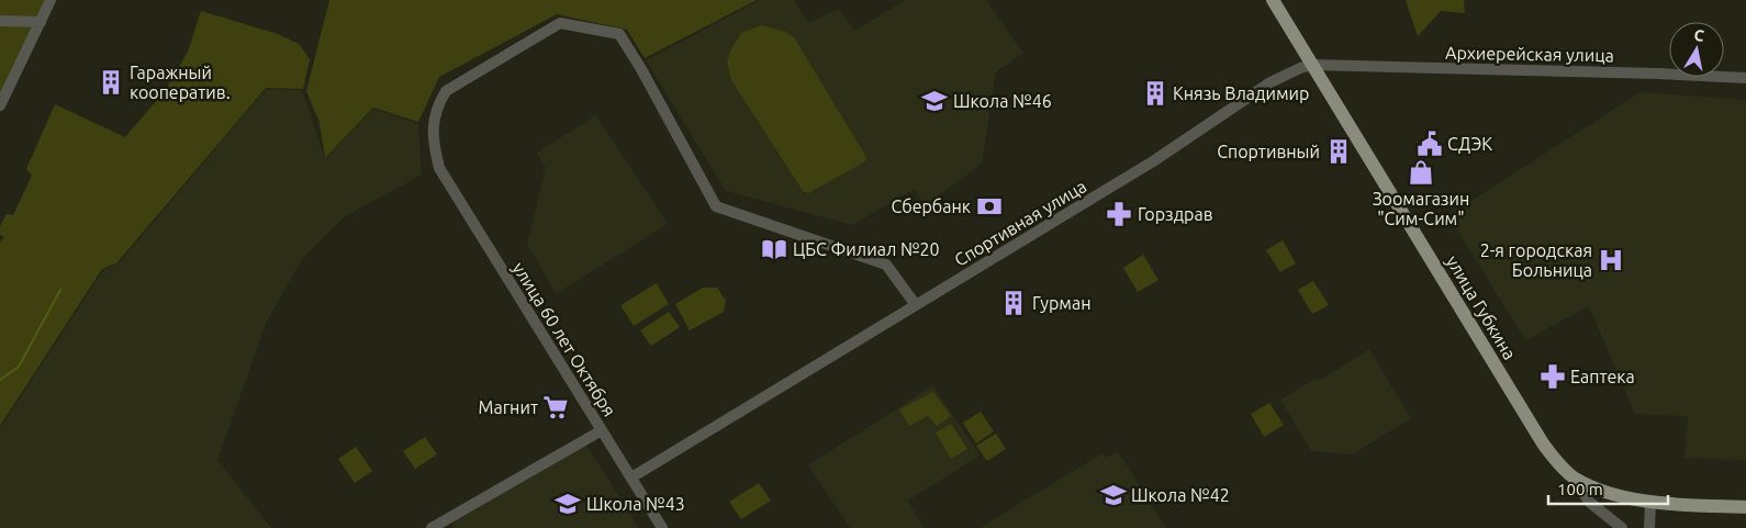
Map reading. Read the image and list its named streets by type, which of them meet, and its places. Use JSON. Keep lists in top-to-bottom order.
{
  "streets": {
    "main road": ["улица Губкина"],
    "street": ["Архиерейская улица", "Спортивная улица", "улица 60 лет Октября"]
  },
  "crossings": [
    ["Архиерейская улица", "Спортивная улица"],
    ["Архиерейская улица", "улица Губкина"],
    ["Спортивная улица", "улица Губкина"],
    ["Спортивная улица", "улица 60 лет Октября"]
  ],
  "places": {
    "building": [
      "Гаражный кооператив.",
      "Князь Владимир",
      "Спортивный",
      "Гурман"
    ],
    "school or university": ["Школа №46", "Школа №42", "Школа №43"],
    "public building": ["СДЭК"],
    "shop": ["Зоомагазин \"Сим-Сим\""],
    "bank": ["Сбербанк"],
    "pharmacy": ["Горздрав", "Еаптека"],
    "library": ["ЦБС Филиал №20"],
    "hospital": ["2-я городская Больница"],
    "supermarket": ["Магнит"]
  },
  "scale_bar": "100 m",
  "north": "top"
}
